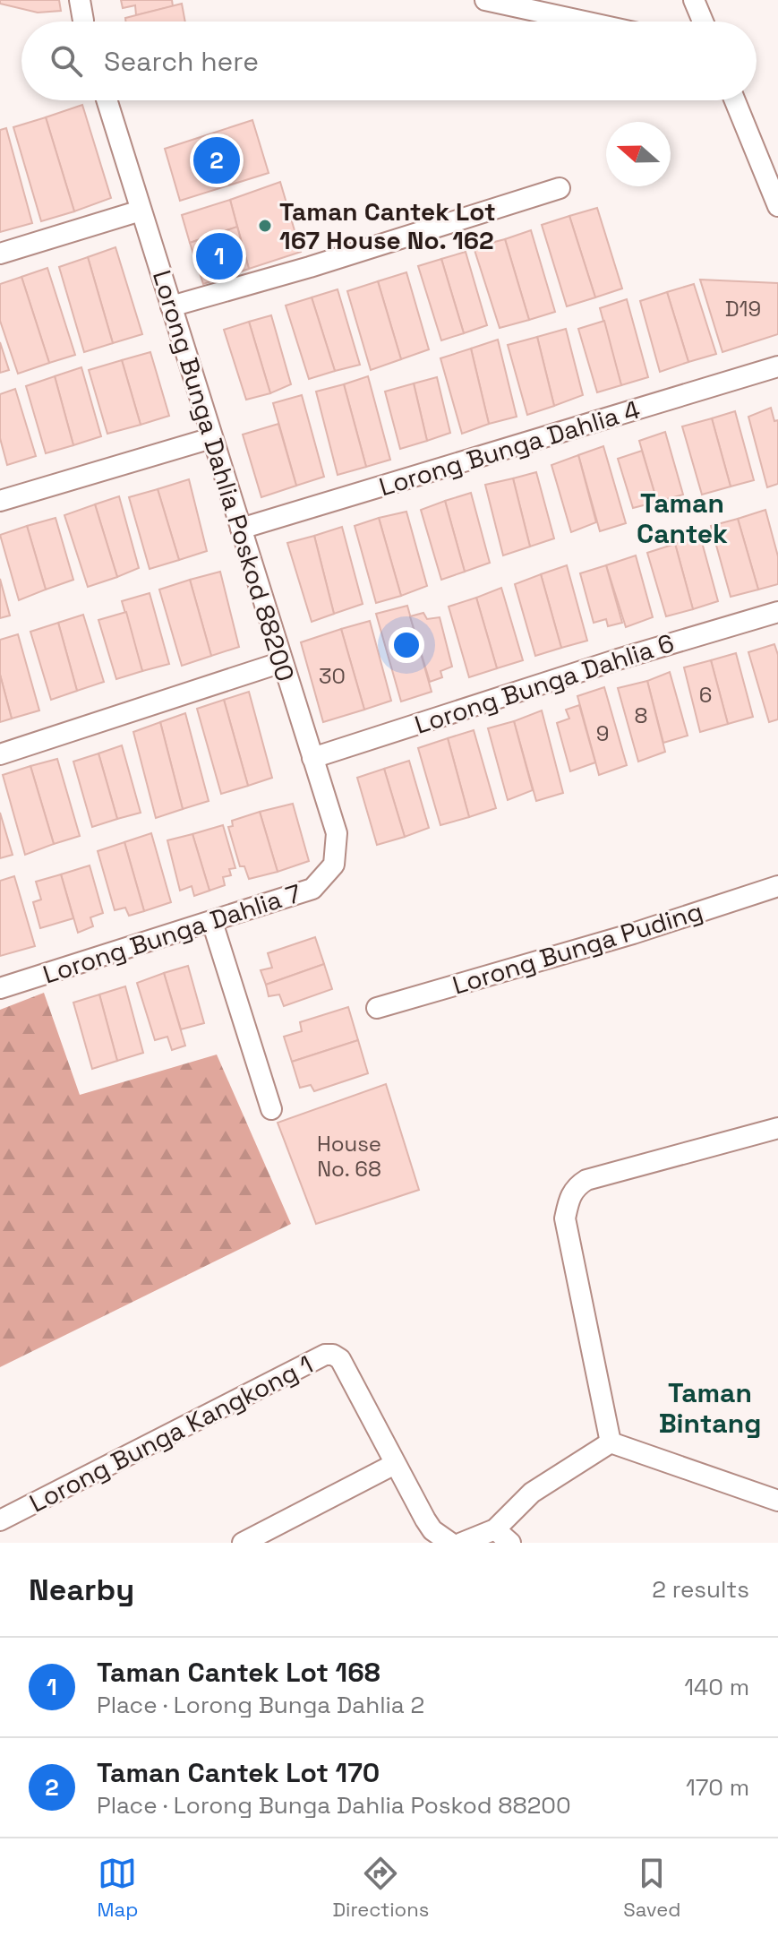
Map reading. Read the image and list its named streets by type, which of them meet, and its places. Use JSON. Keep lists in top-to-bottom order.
{
  "streets": {
    "street": [
      "Lorong Bunga Dahlia 4",
      "Lorong Bunga Dahlia Poskod 88200",
      "Lorong Bunga Dahlia 6",
      "Lorong Bunga Dahlia 7",
      "Lorong Bunga Puding",
      "Lorong Bunga Kangkong 1"
    ]
  },
  "crossings": [
    ["Lorong Bunga Dahlia 4", "Lorong Bunga Dahlia Poskod 88200"],
    ["Lorong Bunga Dahlia Poskod 88200", "Lorong Bunga Dahlia 6"],
    ["Lorong Bunga Dahlia Poskod 88200", "Lorong Bunga Dahlia 7"]
  ],
  "districts": ["Taman Cantek", "Taman Bintang"],
  "places": ["Taman Cantek Lot 167 House No. 162"],
  "house_numbers": [
    "D19",
    "30",
    "6",
    "8",
    "9",
    "House No. 68"
  ],
  "north": "left",
  "page": {
    "search": "Search here",
    "pins": ["2", "1"],
    "heading": ["Nearby", "2 results"],
    "list": [
      {
        "mark": "1",
        "name": "Taman Cantek Lot 168",
        "note": "Place · Lorong Bunga Dahlia 2",
        "value": "140 m"
      },
      {
        "mark": "2",
        "name": "Taman Cantek Lot 170",
        "note": "Place · Lorong Bunga Dahlia Poskod 88200",
        "value": "170 m"
      }
    ],
    "nav": ["Map", "Directions", "Saved"]
  }
}
